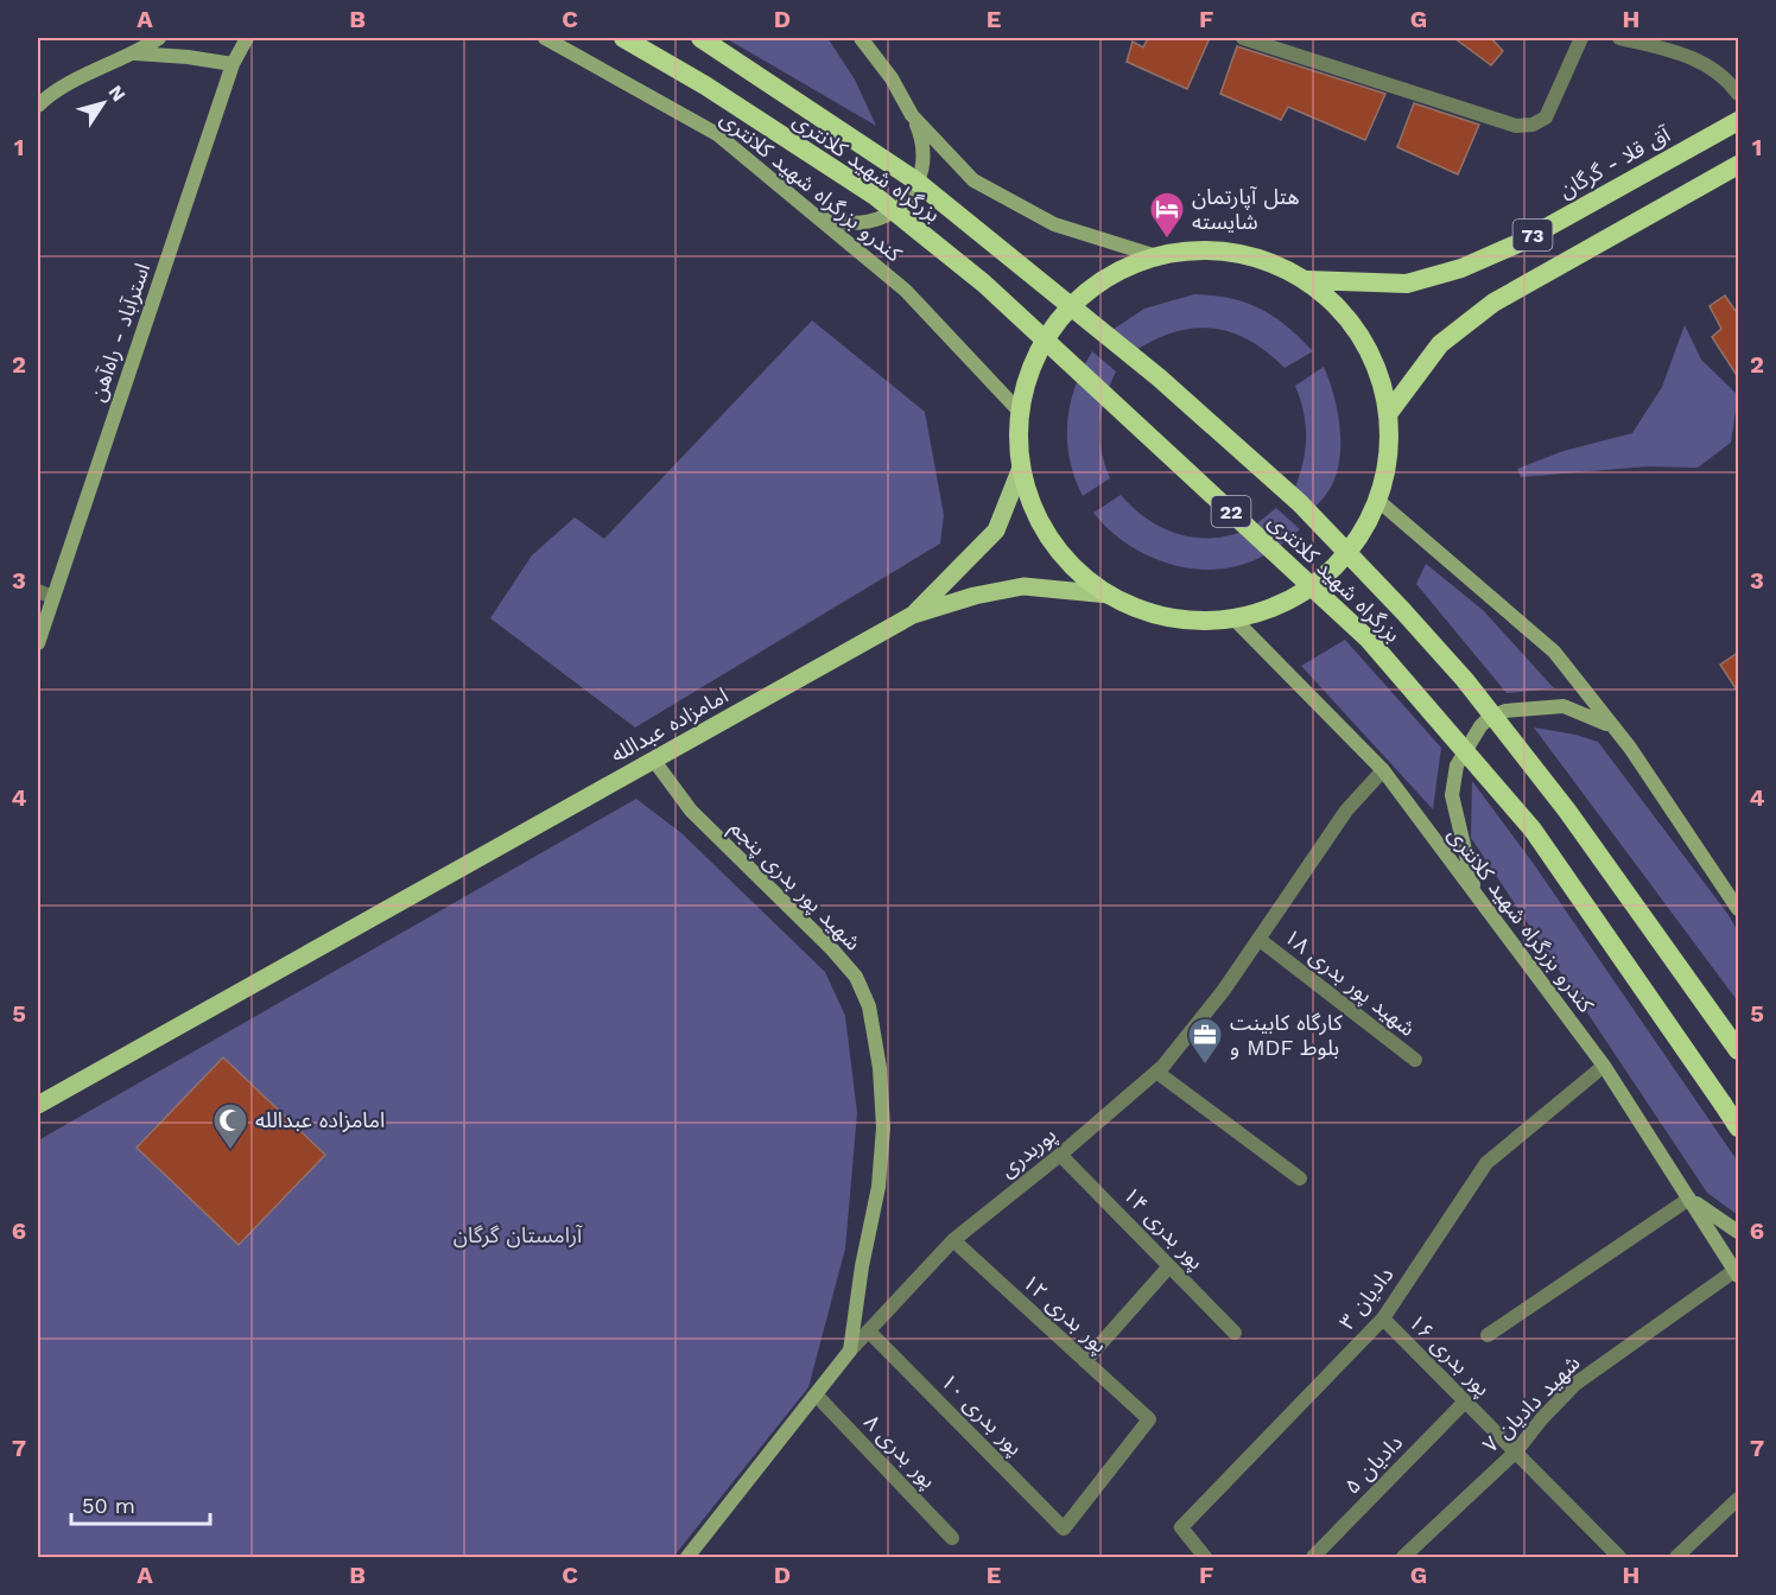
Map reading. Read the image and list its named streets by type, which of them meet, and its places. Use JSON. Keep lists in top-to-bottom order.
{
  "streets": {
    "highway": [
      "آق قلا - گرگان",
      "بزرگراه شهید کلانتری",
      "73",
      "22"
    ],
    "main road": [
      "کندرو بزرگراه شهید کلانتری",
      "استرآباد - راه‌آهن",
      "امامزاده عبدالله",
      "شهید پور بدری پنجم",
      "پوربدری"
    ],
    "street": [
      "شهید پور بدری ۱۸",
      "پور بدری ۱۴",
      "دادیان ۳",
      "پور بدری ۱۲",
      "پور بدری ۱۶",
      "شهید دادیان ۷",
      "پور بدری ۱۰",
      "پور بدری ۸",
      "دادیان ۵"
    ]
  },
  "crossings": [
    ["کندرو بزرگراه شهید کلانتری", "پوربدری"],
    ["کندرو بزرگراه شهید کلانتری", "دادیان ۳"],
    ["کندرو بزرگراه شهید کلانتری", "شهید دادیان ۷"],
    ["امامزاده عبدالله", "شهید پور بدری پنجم"],
    ["شهید پور بدری پنجم", "پوربدری"],
    ["شهید پور بدری ۱۸", "پوربدری"],
    ["پوربدری", "پور بدری ۱۴"],
    ["پوربدری", "پور بدری ۱۲"],
    ["پوربدری", "پور بدری ۱۰"],
    ["پوربدری", "پور بدری ۸"],
    ["دادیان ۳", "پور بدری ۱۶"],
    ["پور بدری ۱۲", "پور بدری ۱۰"],
    ["پور بدری ۱۶", "شهید دادیان ۷"],
    ["پور بدری ۱۶", "دادیان ۵"]
  ],
  "parks": ["آرامستان گرگان"],
  "places": {
    "hotel": ["هتل آپارتمان شایسته"],
    "office": ["کارگاه کابینت و MDF بلوط"],
    "mosque": ["امامزاده عبدالله"]
  },
  "scale_bar": "50 m",
  "north": "top right",
  "grid": {
    "columns": [
      "A",
      "B",
      "C",
      "D",
      "E",
      "F",
      "G",
      "H"
    ],
    "rows": [
      "1",
      "2",
      "3",
      "4",
      "5",
      "6",
      "7"
    ]
  }
}
